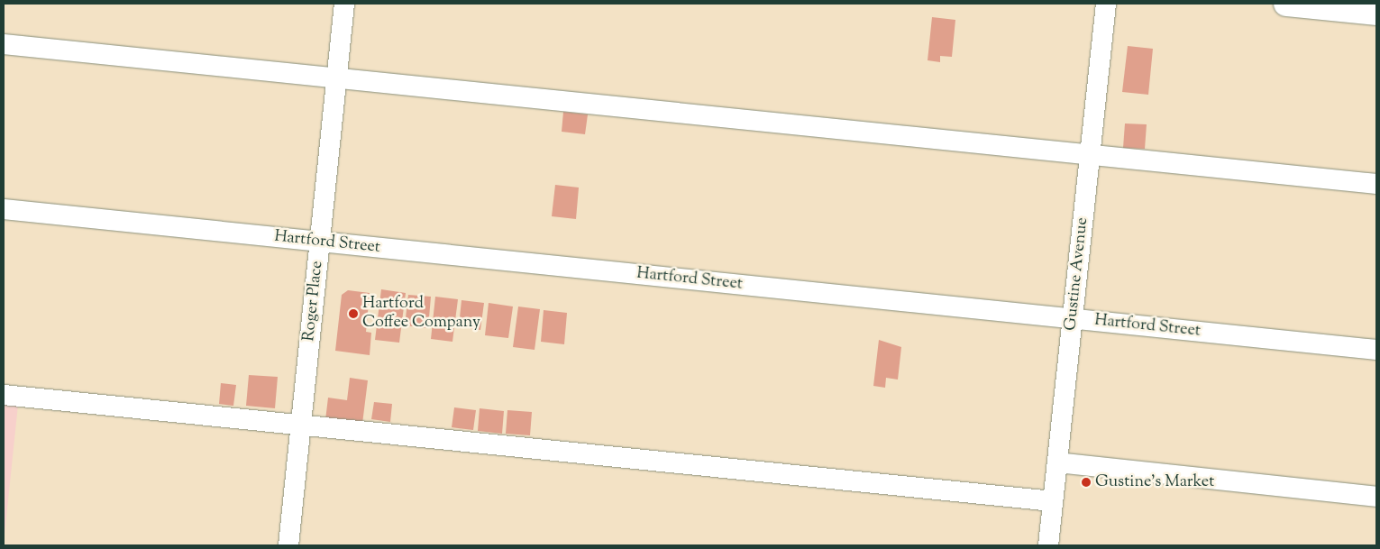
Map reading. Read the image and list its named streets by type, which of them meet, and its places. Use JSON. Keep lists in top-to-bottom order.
{
  "streets": {
    "street": ["Hartford Street", "Gustine Avenue", "Roger Place"]
  },
  "crossings": [
    ["Hartford Street", "Gustine Avenue"],
    ["Hartford Street", "Roger Place"]
  ],
  "places": ["Hartford Coffee Company", "Gustine's Market"]
}
